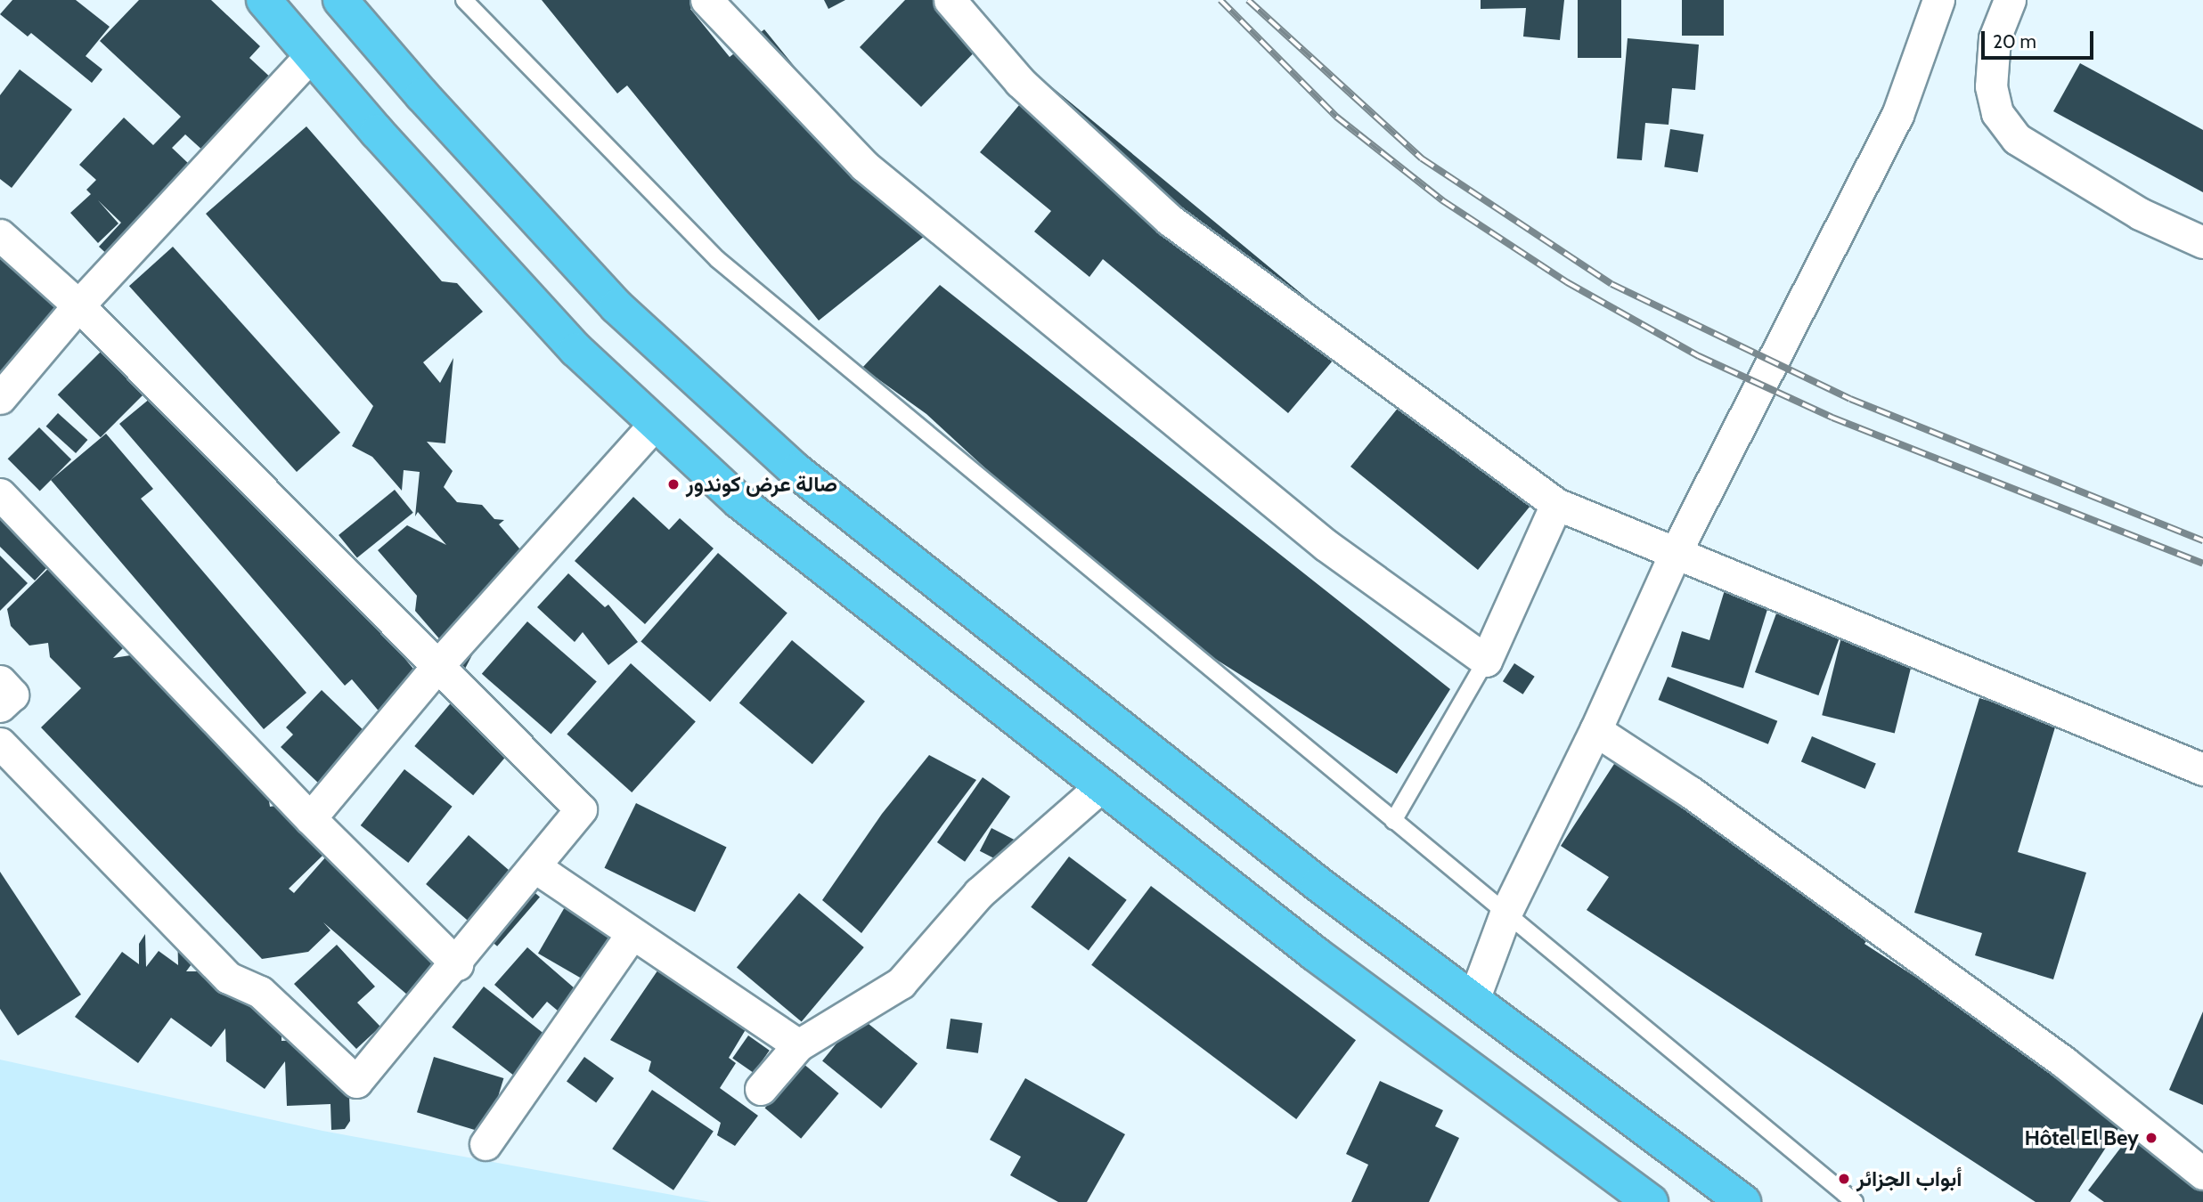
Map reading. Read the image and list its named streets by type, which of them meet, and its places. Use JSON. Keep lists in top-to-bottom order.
{
  "places": ["صالة عرض كوندور", "Hôtel El Bey", "أبواب الجزائر"],
  "scale_bar": "20 m"
}
